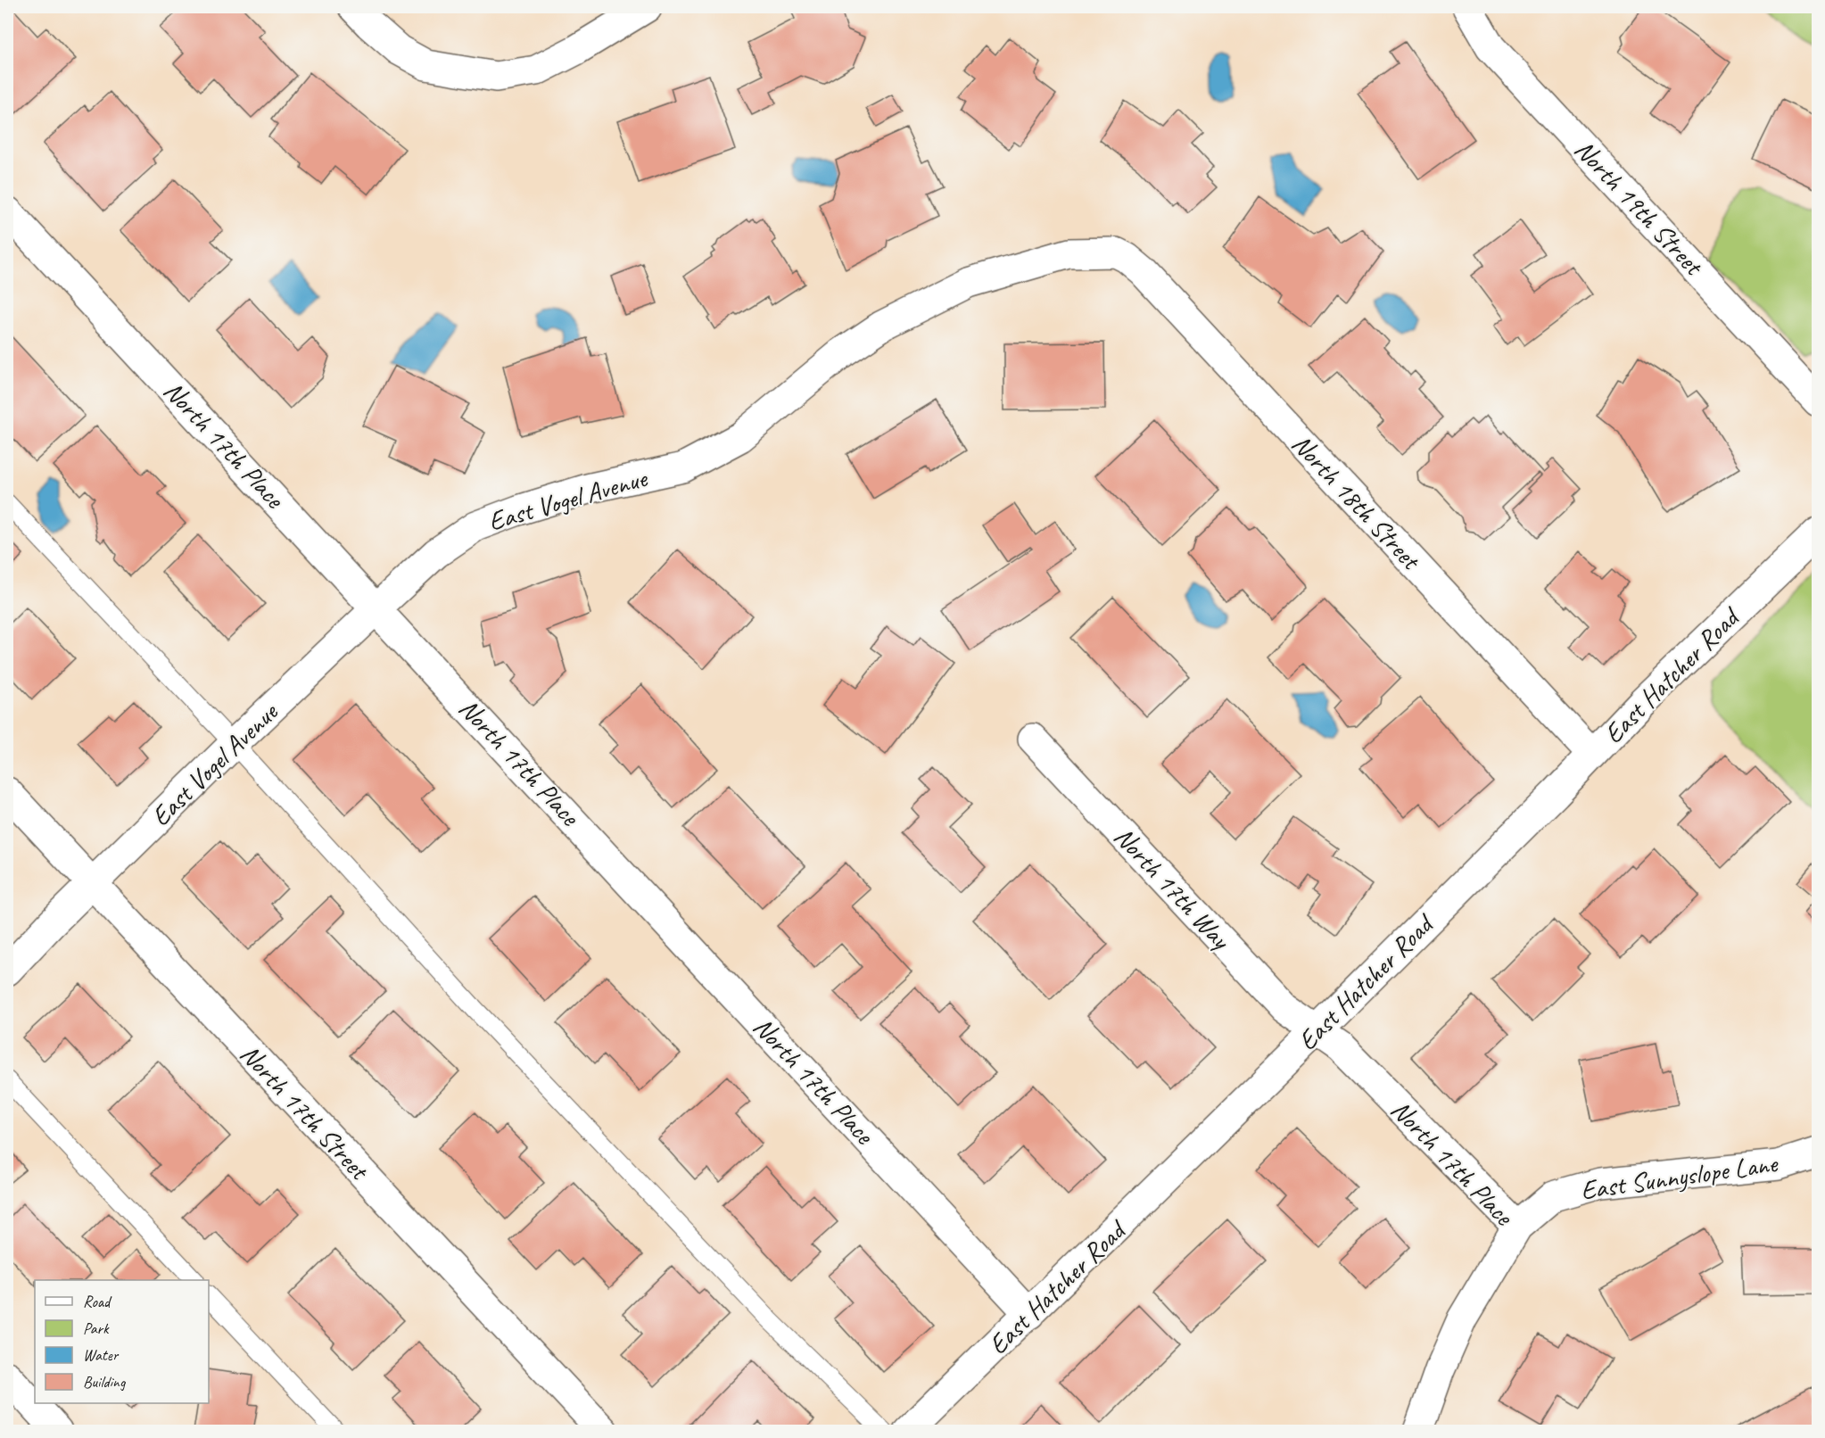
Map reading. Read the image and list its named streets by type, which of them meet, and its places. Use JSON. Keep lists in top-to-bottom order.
{
  "streets": {
    "street": [
      "North 19th Street",
      "North 17th Place",
      "East Vogel Avenue",
      "North 18th Street",
      "East Hatcher Road",
      "North 17th Way",
      "North 17th Street",
      "East Sunnyslope Lane"
    ]
  },
  "crossings": [
    ["North 17th Place", "East Vogel Avenue"],
    ["North 17th Place", "East Hatcher Road"],
    ["North 17th Place", "North 17th Way"],
    ["North 17th Place", "East Sunnyslope Lane"],
    ["East Vogel Avenue", "North 18th Street"],
    ["East Vogel Avenue", "North 17th Street"],
    ["North 18th Street", "East Hatcher Road"],
    ["East Hatcher Road", "North 17th Way"]
  ],
  "legend": [
    "Road",
    "Park",
    "Water",
    "Building"
  ]
}
